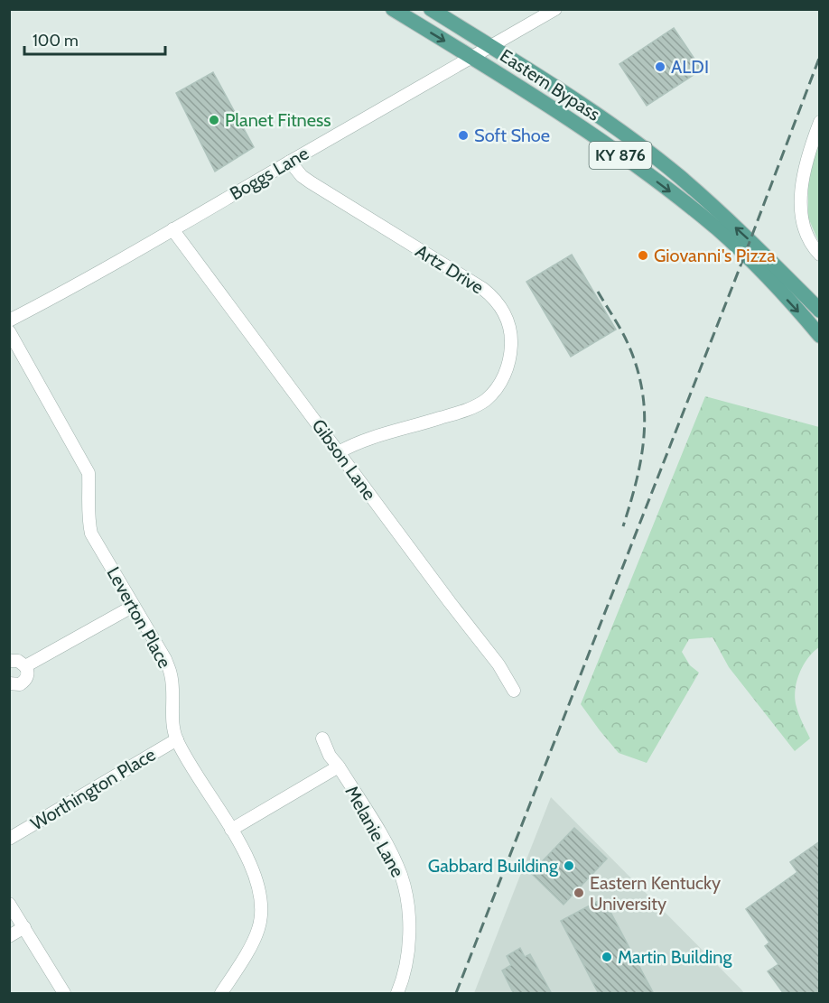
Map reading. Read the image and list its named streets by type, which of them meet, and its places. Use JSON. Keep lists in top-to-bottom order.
{
  "streets": {
    "main road": ["Eastern Bypass", "KY 876"],
    "street": [
      "Boggs Lane",
      "Artz Drive",
      "Gibson Lane",
      "Leverton Place",
      "Worthington Place",
      "Melanie Lane"
    ]
  },
  "crossings": [
    ["Eastern Bypass", "Boggs Lane"],
    ["Boggs Lane", "Artz Drive"],
    ["Boggs Lane", "Gibson Lane"],
    ["Artz Drive", "Gibson Lane"],
    ["Leverton Place", "Worthington Place"]
  ],
  "places": [
    "ALDI",
    "Planet Fitness",
    "Soft Shoe",
    "Giovanni's Pizza",
    "Gabbard Building",
    "Eastern Kentucky University",
    "Martin Building"
  ],
  "scale_bar": "100 m"
}
